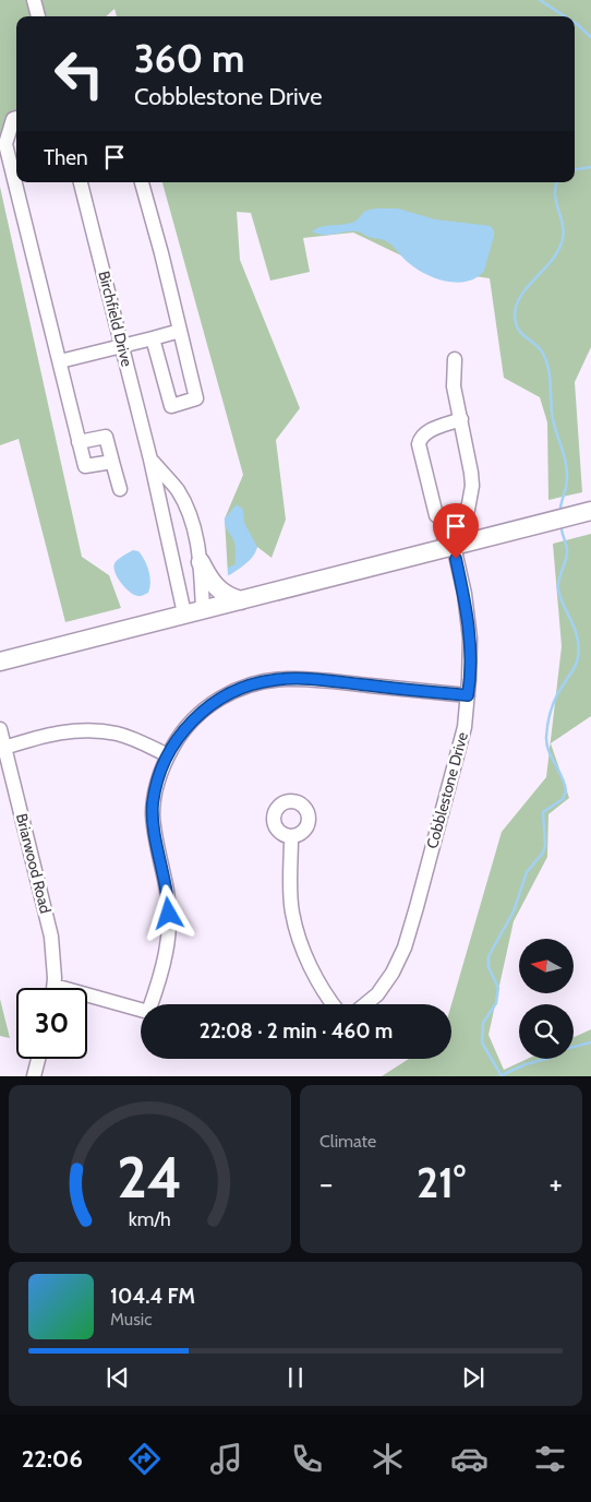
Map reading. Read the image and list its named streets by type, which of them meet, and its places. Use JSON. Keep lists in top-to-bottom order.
{
  "streets": {
    "street": ["Birchfield Drive", "Cobblestone Drive", "Briarwood Road"]
  },
  "north": "left",
  "page": {
    "turn": ["360 m", "Cobblestone Drive"],
    "then": "Then",
    "limit": "30",
    "trip": "22:08 · 2 min · 460 m",
    "tile": "Climate",
    "heat": ["−", "21°", "+"],
    "song": ["104.4 FM", "Music"],
    "tabs": "22:06",
    "gauge": ["24", "km/h"]
  }
}
